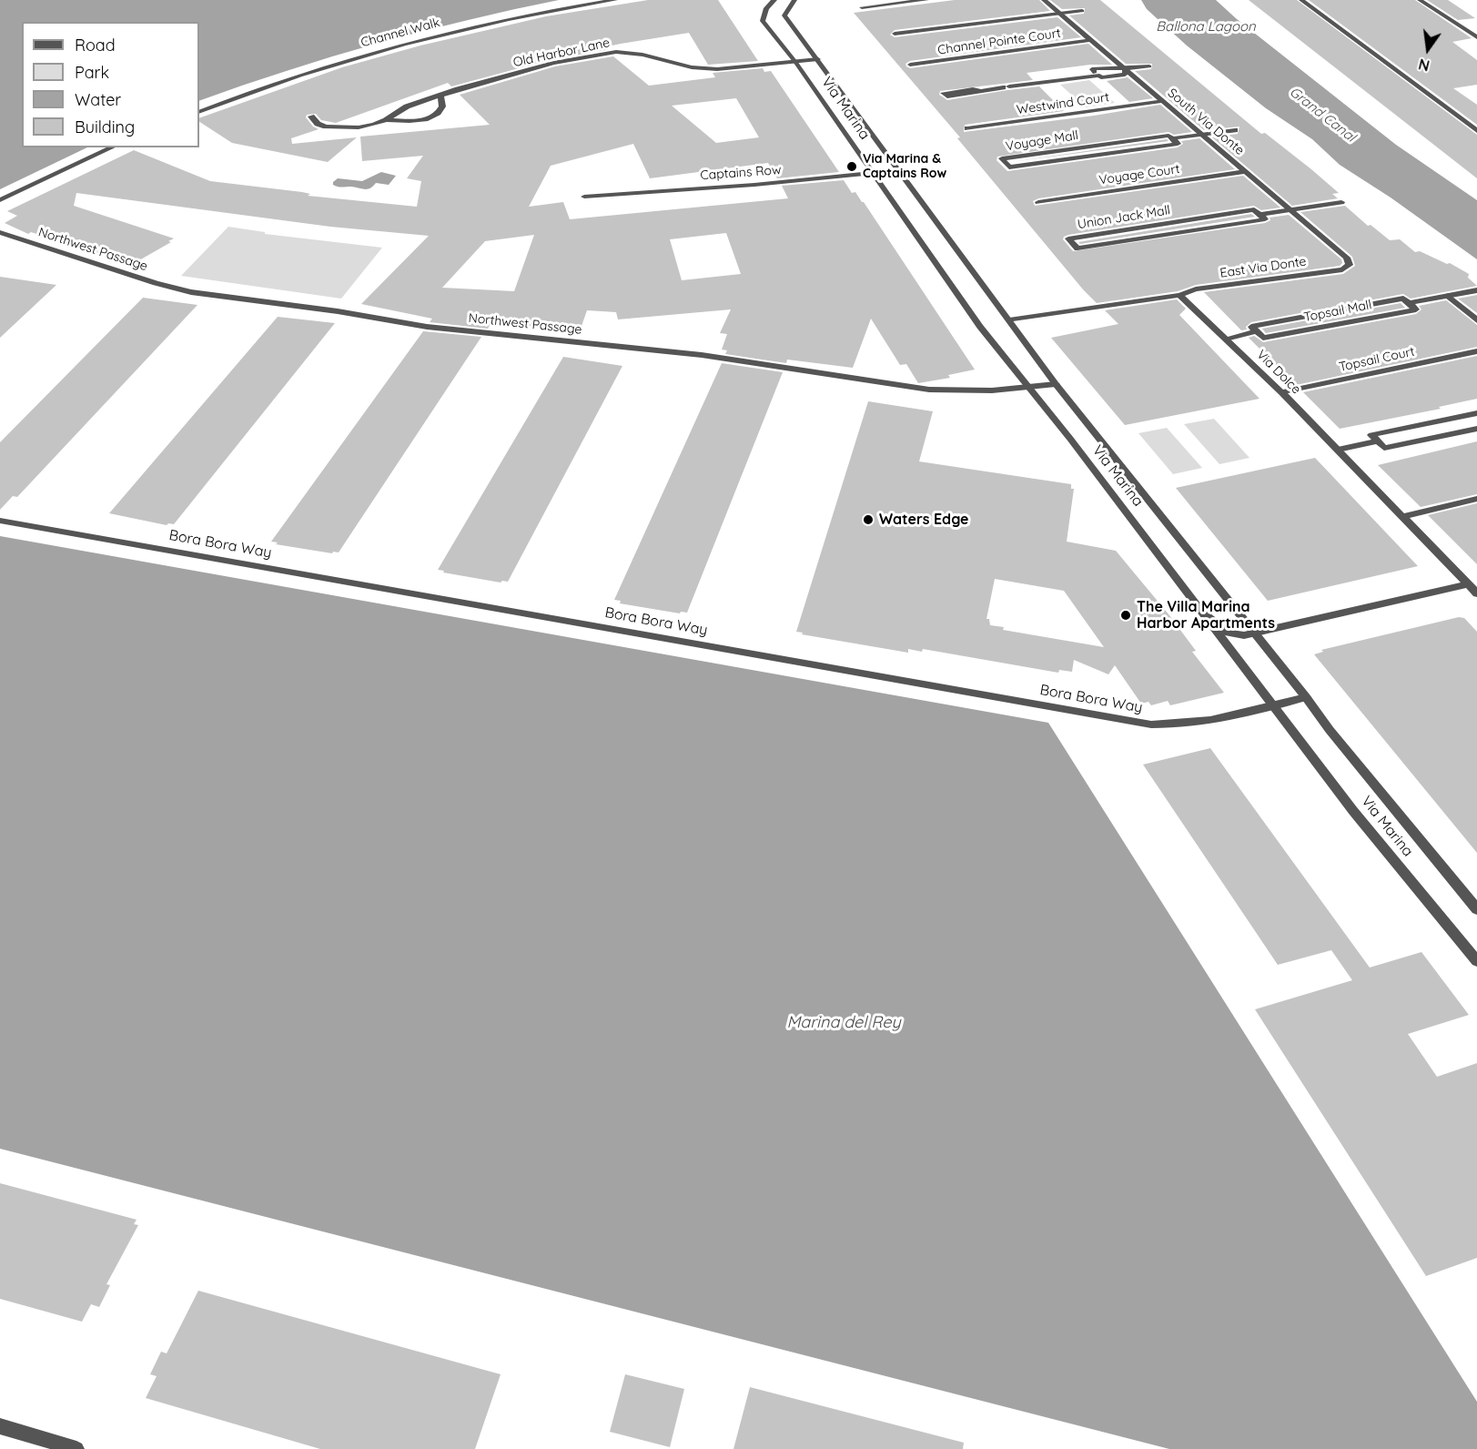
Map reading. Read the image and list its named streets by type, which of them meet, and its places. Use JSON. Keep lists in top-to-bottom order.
{
  "streets": {
    "street": [
      "Channel Walk",
      "Channel Pointe Court",
      "Old Harbor Lane",
      "Westwind Court",
      "Via Marina",
      "South Via Donte",
      "Voyage Mall",
      "Captains Row",
      "Voyage Court",
      "Union Jack Mall",
      "Northwest Passage",
      "East Via Donte",
      "Topsail Mall",
      "Topsail Court",
      "Via Dolce",
      "Bora Bora Way"
    ]
  },
  "crossings": [
    ["Channel Pointe Court", "South Via Donte"],
    ["Old Harbor Lane", "Via Marina"],
    ["Westwind Court", "South Via Donte"],
    ["Via Marina", "Captains Row"],
    ["Via Marina", "Northwest Passage"],
    ["Via Marina", "Bora Bora Way"],
    ["South Via Donte", "Voyage Mall"],
    ["South Via Donte", "Voyage Court"],
    ["South Via Donte", "Union Jack Mall"],
    ["South Via Donte", "East Via Donte"],
    ["East Via Donte", "Via Dolce"],
    ["Topsail Mall", "Via Dolce"],
    ["Topsail Court", "Via Dolce"]
  ],
  "water": ["Ballona Lagoon", "Grand Canal", "Marina del Rey"],
  "places": ["Via Marina & Captains Row", "Waters Edge", "The Villa Marina Harbor Apartments"],
  "legend": [
    "Road",
    "Park",
    "Water",
    "Building"
  ],
  "north": "bottom"
}
